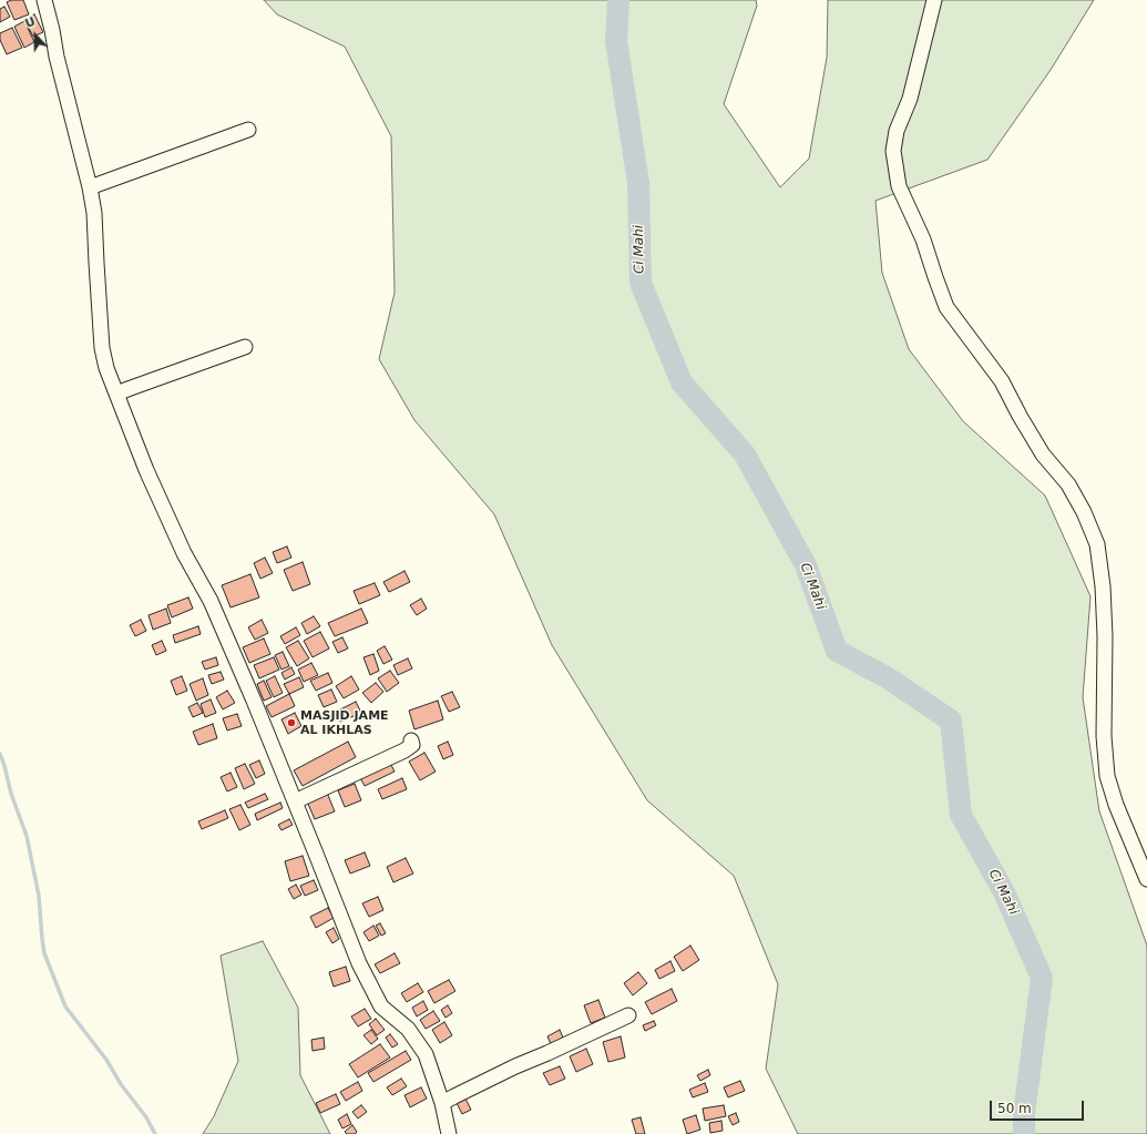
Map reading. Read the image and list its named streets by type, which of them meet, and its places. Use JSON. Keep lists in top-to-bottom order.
{
  "water": ["Ci Mahi"],
  "places": ["MASJID JAME AL IKHLAS"],
  "scale_bar": "50 m",
  "north": "top"
}
